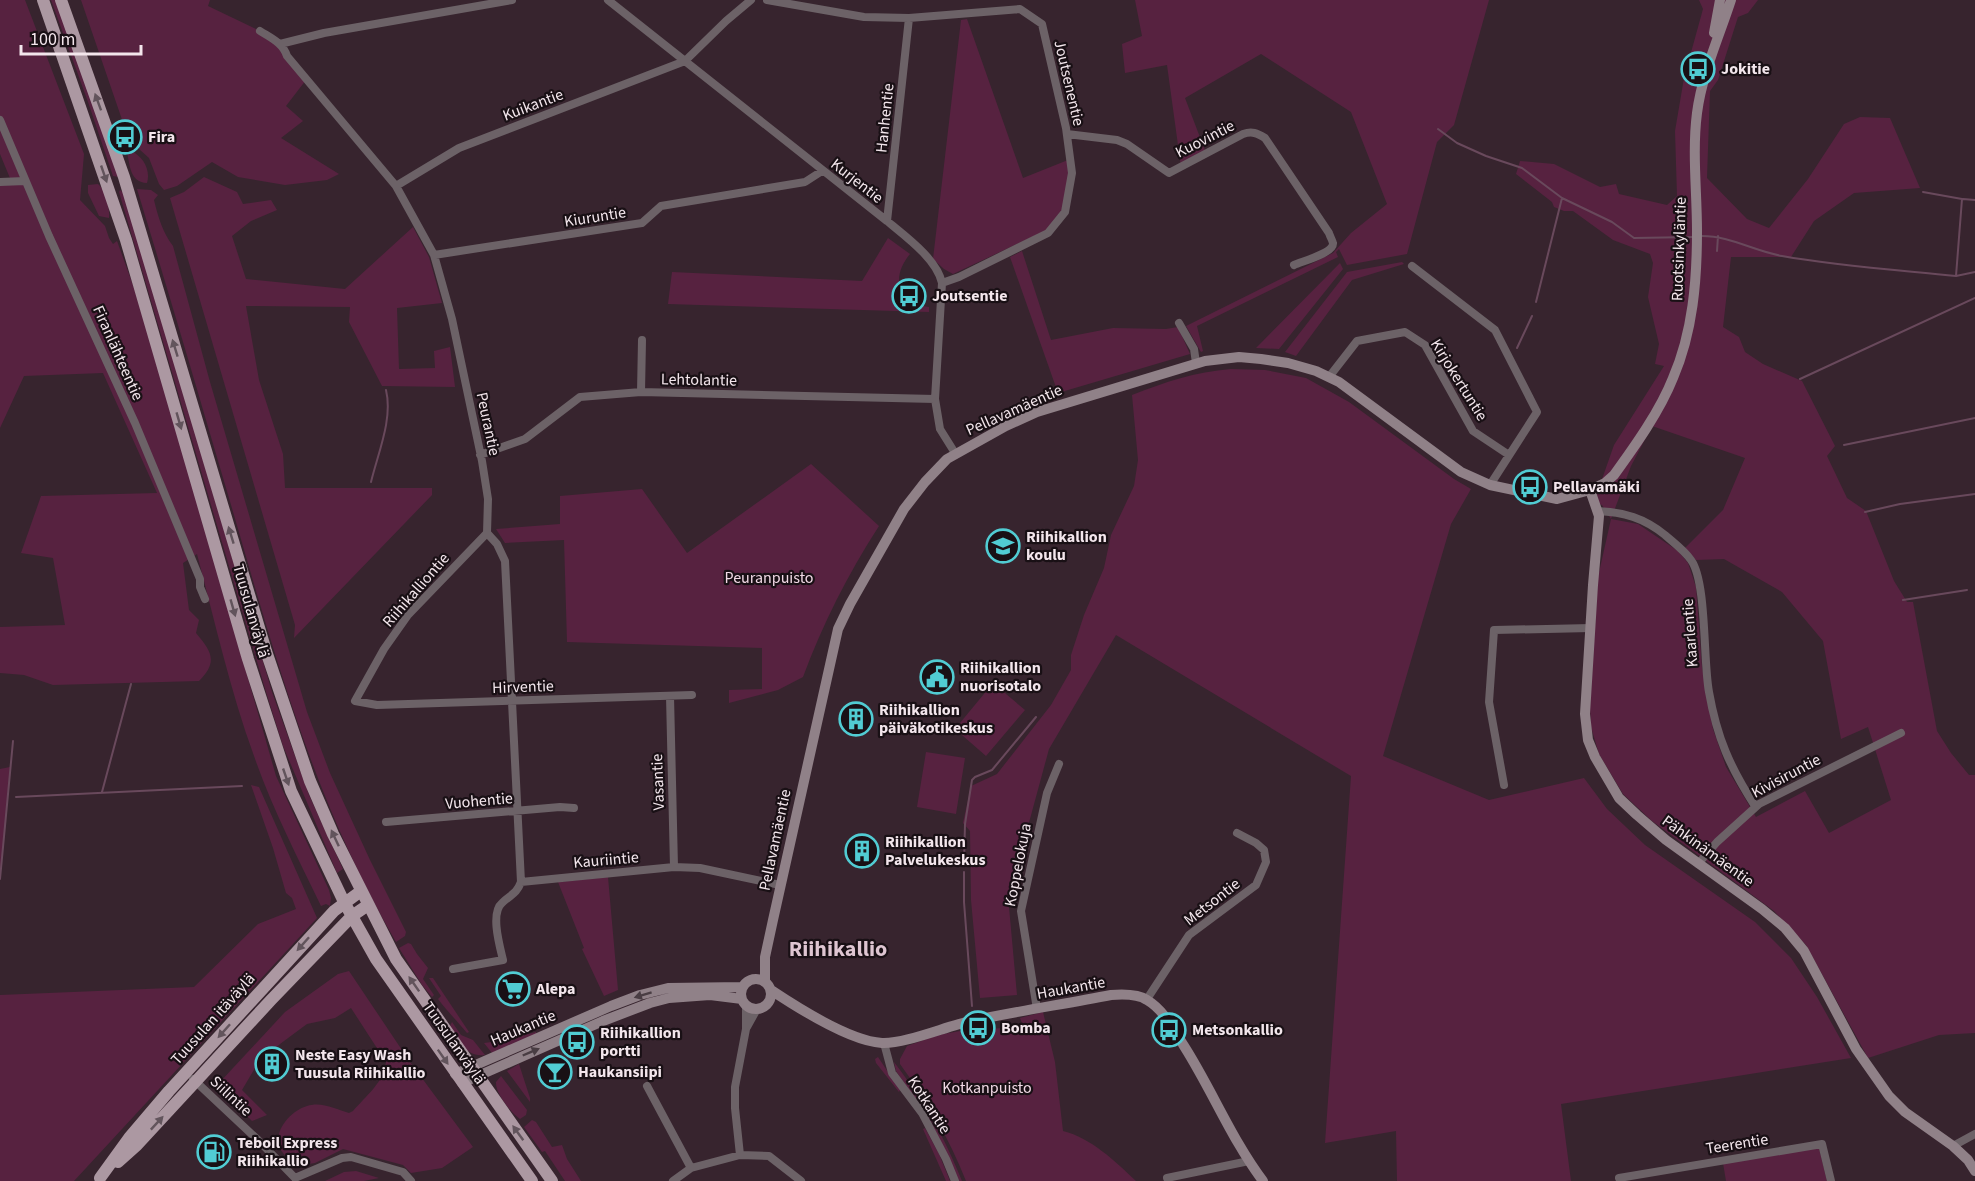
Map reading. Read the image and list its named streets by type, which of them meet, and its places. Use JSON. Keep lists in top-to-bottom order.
{
  "streets": {
    "main road": ["Tuusulanväylä", "Tuusulan itäväylä"],
    "street": [
      "Joutsenentie",
      "Kuikantie",
      "Hanhentie",
      "Kuovintie",
      "Kurjentie",
      "Kiuruntie",
      "Ruotsinkyläntie",
      "Firanlähteentie",
      "Lehtolantie",
      "Kirjokertuntie",
      "Pellavamäentie",
      "Peurantie",
      "Riihikalliontie",
      "Kaarlentie",
      "Hirventie",
      "Kivisiruntie",
      "Vasantie",
      "Vuohentie",
      "Pähkinämäentie",
      "Kauriintie",
      "Koppelokuja",
      "Metsontie",
      "Haukantie",
      "Siilintie",
      "Kotkantie",
      "Teerentie"
    ]
  },
  "crossings": [
    ["Joutsenentie", "Hanhentie"],
    ["Joutsenentie", "Kuovintie"],
    ["Joutsenentie", "Kurjentie"],
    ["Kuikantie", "Kurjentie"],
    ["Kuikantie", "Peurantie"],
    ["Hanhentie", "Kurjentie"],
    ["Kurjentie", "Kiuruntie"],
    ["Kiuruntie", "Peurantie"],
    ["Ruotsinkyläntie", "Pellavamäentie"],
    ["Ruotsinkyläntie", "Pähkinämäentie"],
    ["Lehtolantie", "Peurantie"],
    ["Kirjokertuntie", "Pellavamäentie"],
    ["Pellavamäentie", "Pähkinämäentie"],
    ["Pellavamäentie", "Kauriintie"],
    ["Pellavamäentie", "Haukantie"],
    ["Peurantie", "Riihikalliontie"],
    ["Riihikalliontie", "Hirventie"],
    ["Tuusulanväylä", "Haukantie"],
    ["Tuusulanväylä", "Tuusulan itäväylä"],
    ["Kaarlentie", "Kivisiruntie"],
    ["Kaarlentie", "Pähkinämäentie"],
    ["Hirventie", "Vasantie"],
    ["Kivisiruntie", "Pähkinämäentie"],
    ["Vasantie", "Kauriintie"],
    ["Koppelokuja", "Haukantie"],
    ["Metsontie", "Haukantie"],
    ["Haukantie", "Kotkantie"],
    ["Tuusulan itäväylä", "Siilintie"]
  ],
  "districts": ["Riihikallio"],
  "parks": ["Peuranpuisto", "Kotkanpuisto"],
  "places": {
    "bus stop": [
      "Jokitie",
      "Fira",
      "Joutsentie",
      "Pellavamäki",
      "Bomba",
      "Metsonkallio",
      "Riihikallion portti"
    ],
    "school or university": ["Riihikallion koulu"],
    "public building": ["Riihikallion nuorisotalo"],
    "building": ["Riihikallion päiväkotikeskus", "Riihikallion Palvelukeskus", "Neste Easy Wash Tuusula Riihikallio"],
    "supermarket": ["Alepa"],
    "bar": ["Haukansiipi"],
    "fuel station": ["Teboil Express Riihikallio"]
  },
  "scale_bar": "100 m"
}
